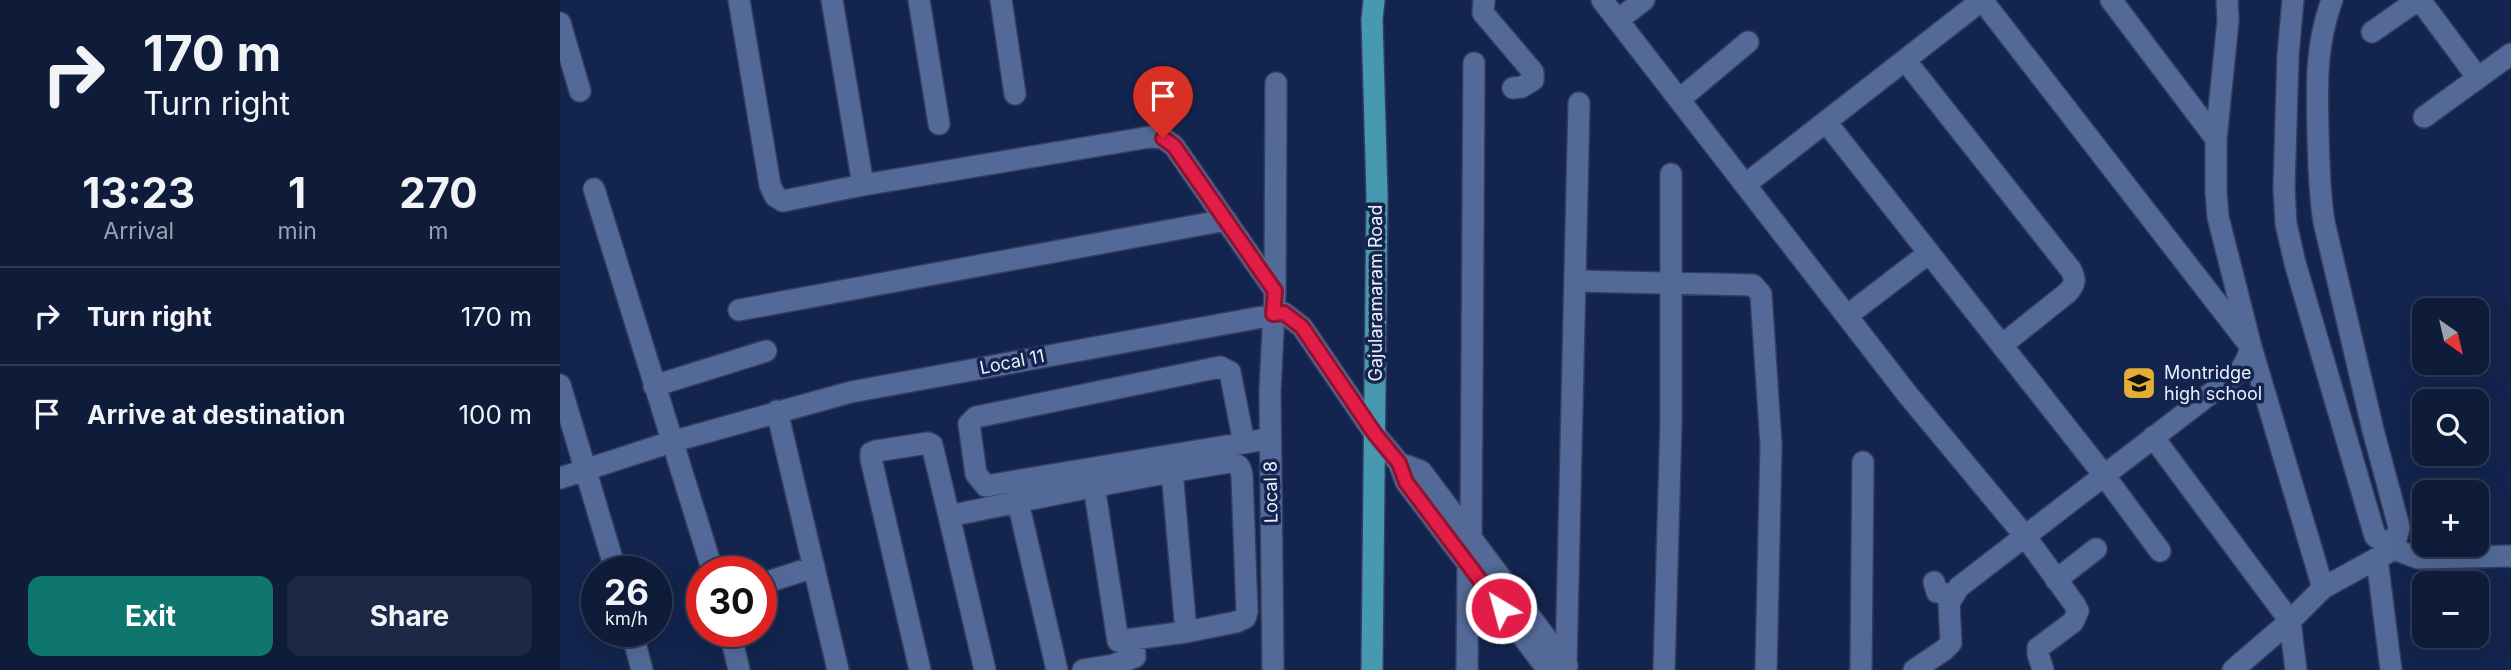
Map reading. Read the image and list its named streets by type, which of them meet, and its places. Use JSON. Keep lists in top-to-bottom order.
{
  "streets": {
    "main road": ["Gajularamaram Road"],
    "street": ["Local 11", "Local 8"]
  },
  "crossings": [
    ["Local 11", "Local 8"]
  ],
  "places": {
    "school or university": ["Montridge high school"]
  },
  "north": "bottom right",
  "page": {
    "turn": ["170 m", "Turn right"],
    "eta": [
      "13:23",
      "Arrival",
      "1",
      "min",
      "270",
      "m"
    ],
    "list": [
      {
        "name": "Turn right",
        "value": "170 m"
      },
      {
        "name": "Arrive at destination",
        "value": "100 m"
      }
    ],
    "map_buttons": ["+", "−"],
    "speed": "26 km/h",
    "limit": "30",
    "buttons": ["Exit", "Share"]
  }
}
